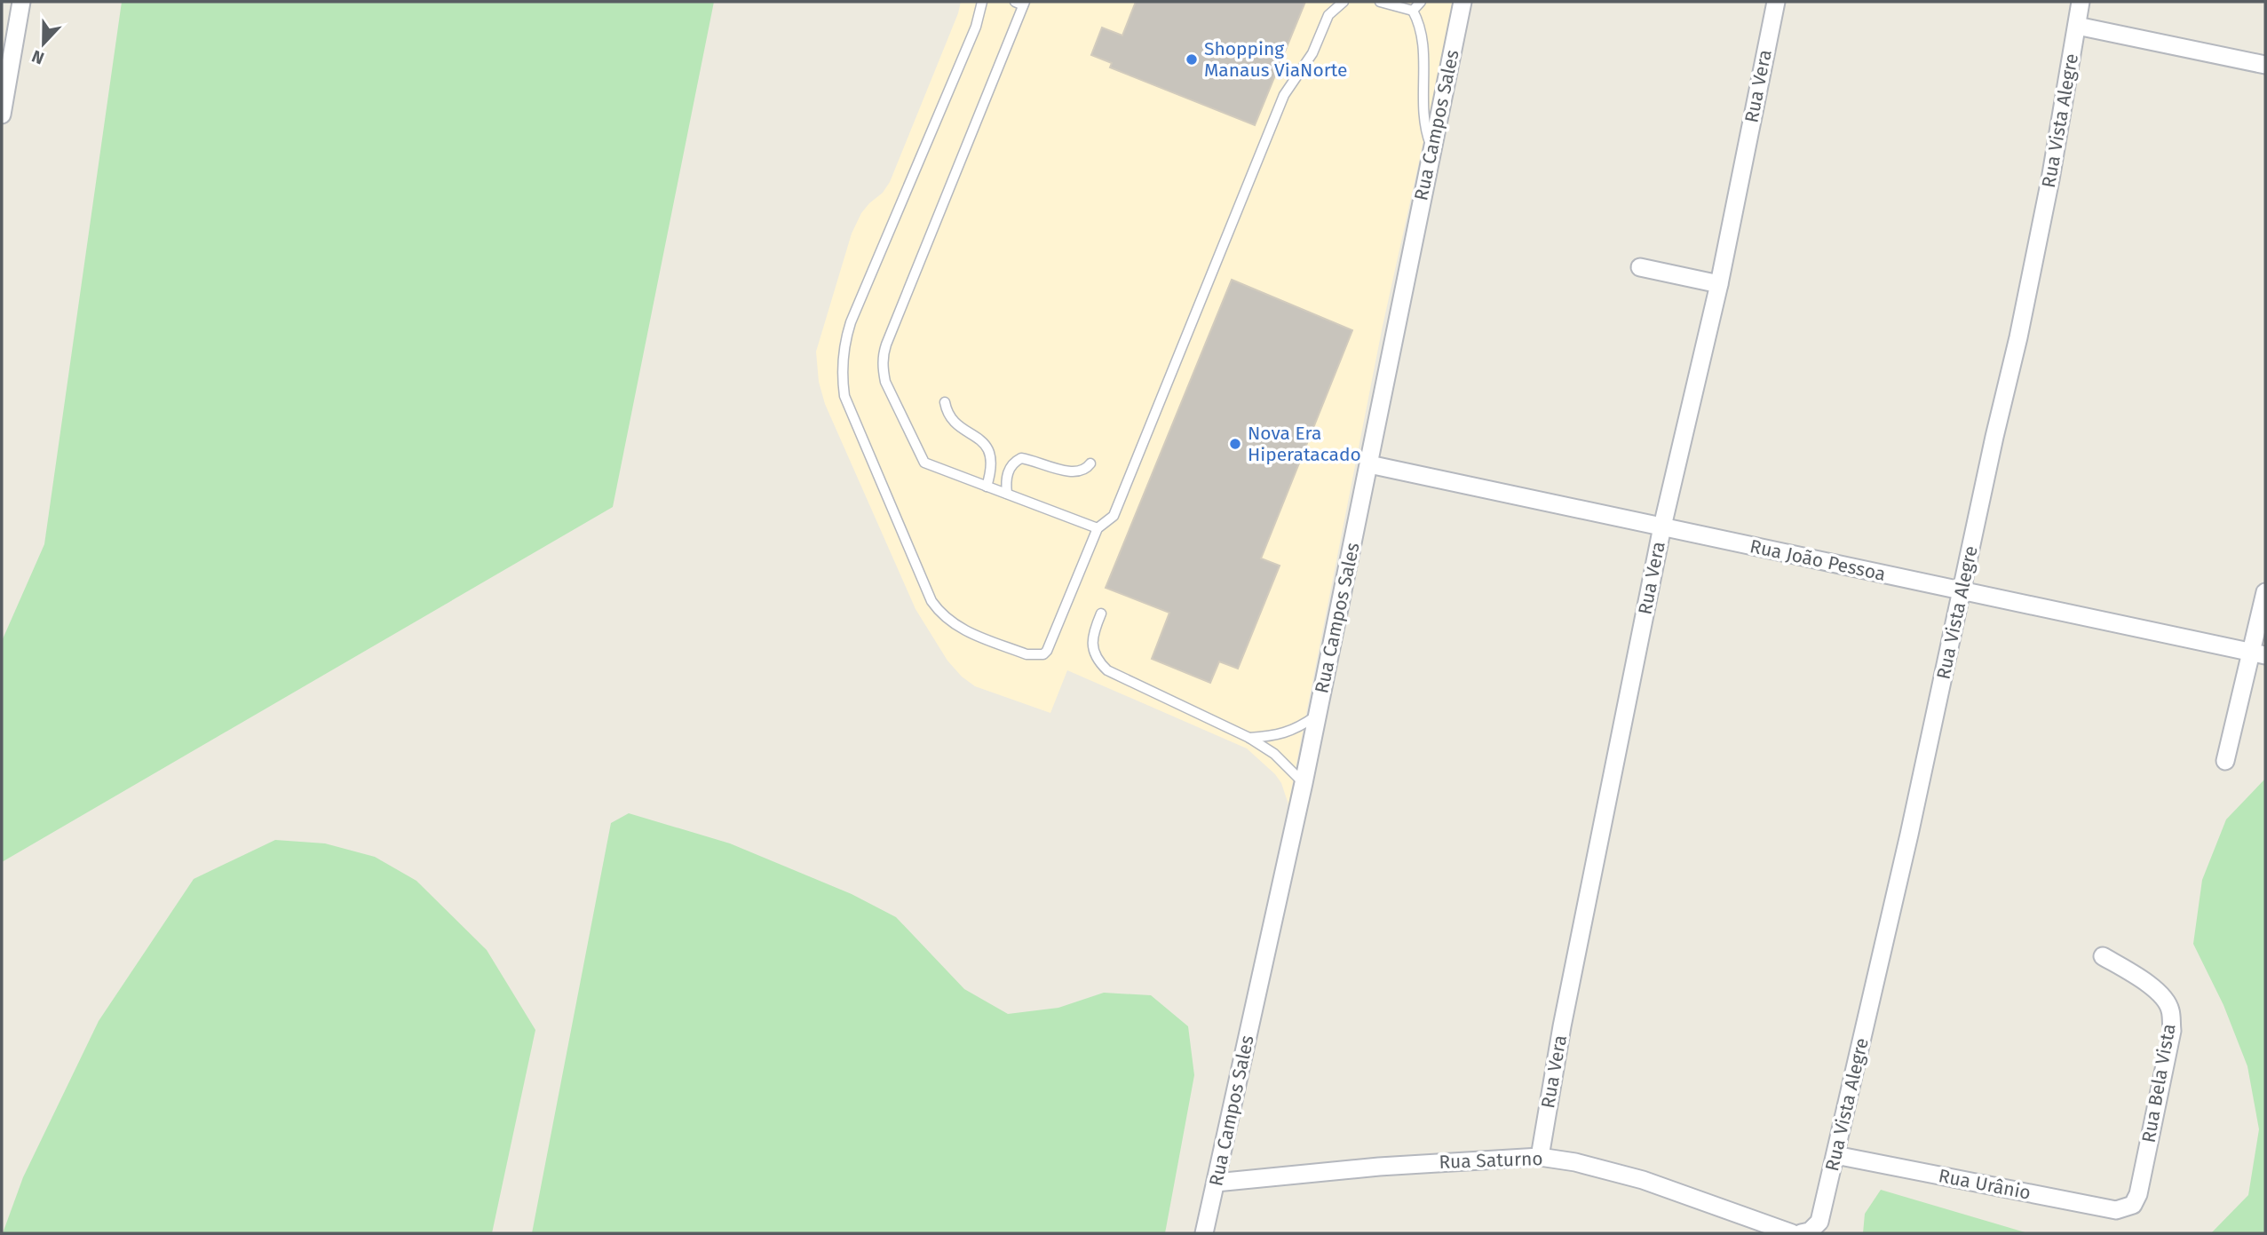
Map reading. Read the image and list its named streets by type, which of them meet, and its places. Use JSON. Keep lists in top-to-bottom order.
{
  "streets": {
    "street": [
      "Rua Vera",
      "Rua Vista Alegre",
      "Rua Campos Sales",
      "Rua João Pessoa",
      "Rua Bela Vista",
      "Rua Saturno",
      "Rua Urânio"
    ]
  },
  "crossings": [
    ["Rua Vera", "Rua João Pessoa"],
    ["Rua Vera", "Rua Saturno"],
    ["Rua Vista Alegre", "Rua João Pessoa"],
    ["Rua Vista Alegre", "Rua Urânio"],
    ["Rua Campos Sales", "Rua João Pessoa"],
    ["Rua Campos Sales", "Rua Saturno"],
    ["Rua Bela Vista", "Rua Urânio"]
  ],
  "places": ["Shopping Manaus ViaNorte", "Nova Era Hiperatacado"],
  "north": "bottom"
}
